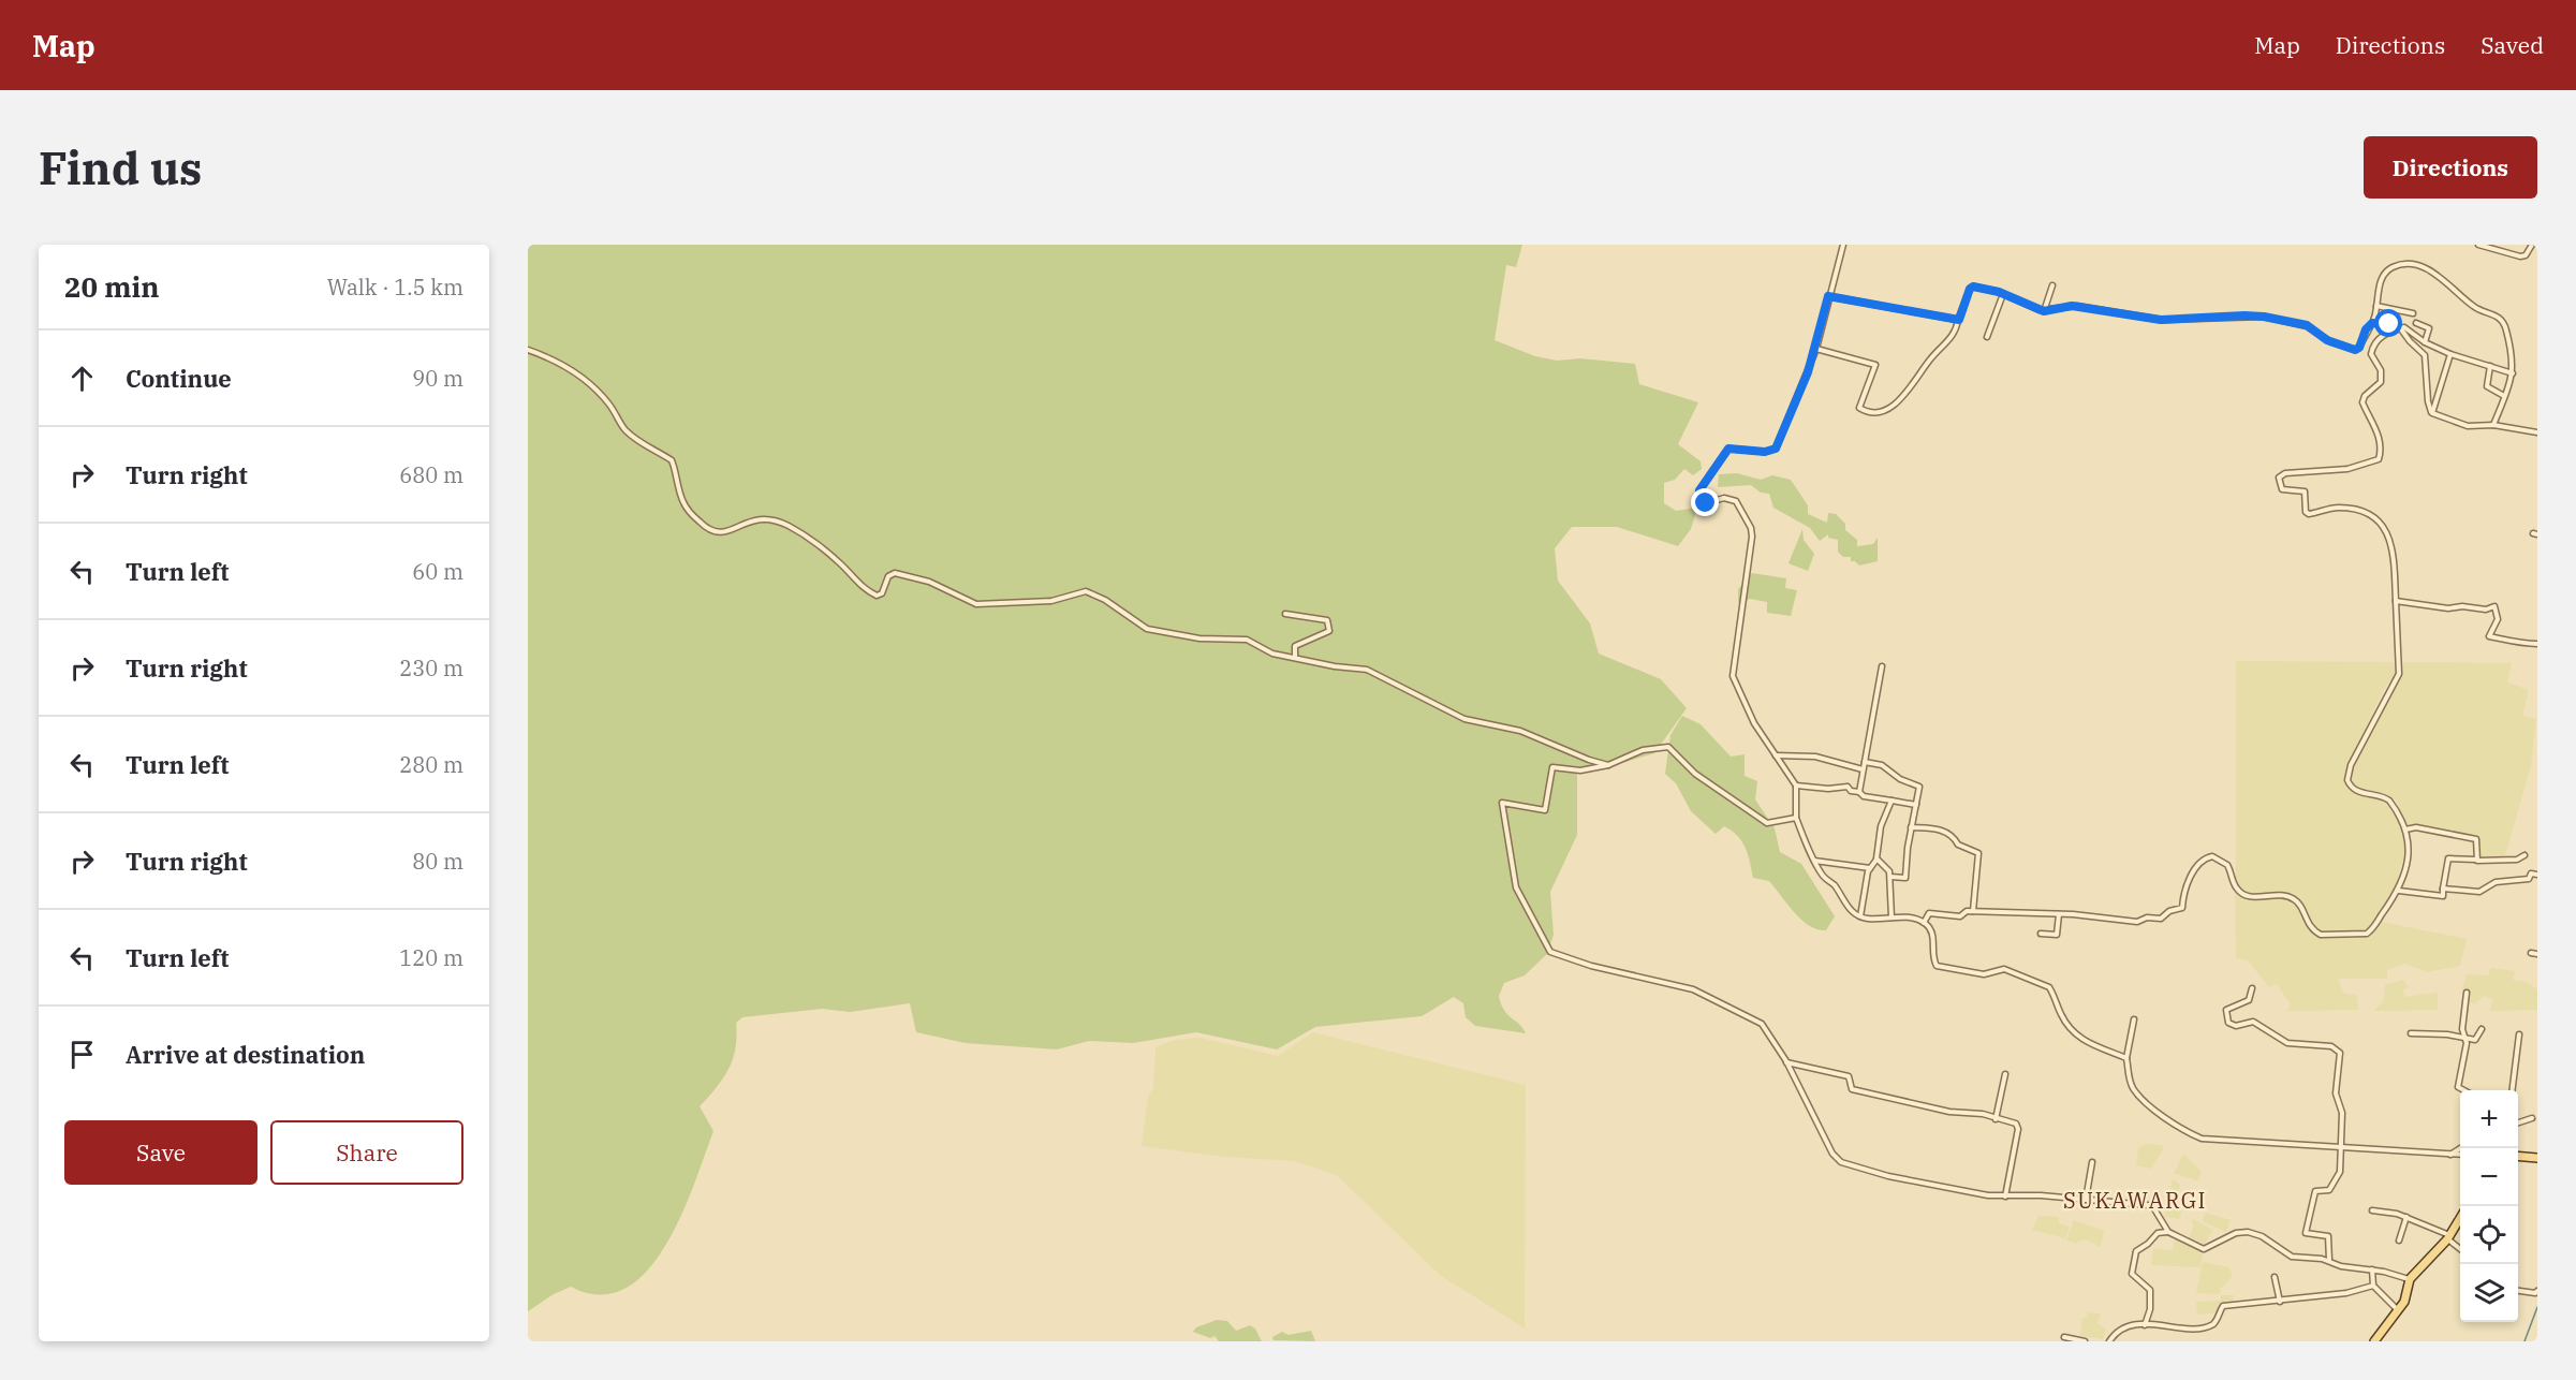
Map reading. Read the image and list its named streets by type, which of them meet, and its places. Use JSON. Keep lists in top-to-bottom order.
{
  "districts": ["SUKAWARGI"],
  "page": {
    "header": "Map",
    "nav": ["Map", "Directions", "Saved"],
    "buttons": [
      "Directions",
      ["Save", "Share"]
    ],
    "title": "Find us",
    "heading": ["20 min", "Walk · 1.5 km"],
    "list": [
      ["Continue", "90 m"],
      ["Turn right", "680 m"],
      ["Turn left", "60 m"],
      ["Turn right", "230 m"],
      ["Turn left", "280 m"],
      ["Turn right", "80 m"],
      ["Turn left", "120 m"],
      "Arrive at destination"
    ],
    "map_buttons": ["+", "−"]
  }
}
